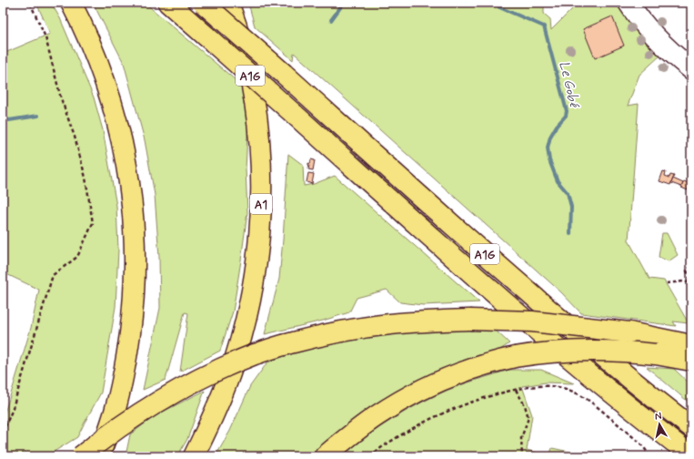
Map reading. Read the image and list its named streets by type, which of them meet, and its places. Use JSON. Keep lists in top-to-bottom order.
{
  "streets": {
    "highway": ["A1G", "A1"]
  },
  "water": ["Le Gobé"],
  "north": "top"
}
